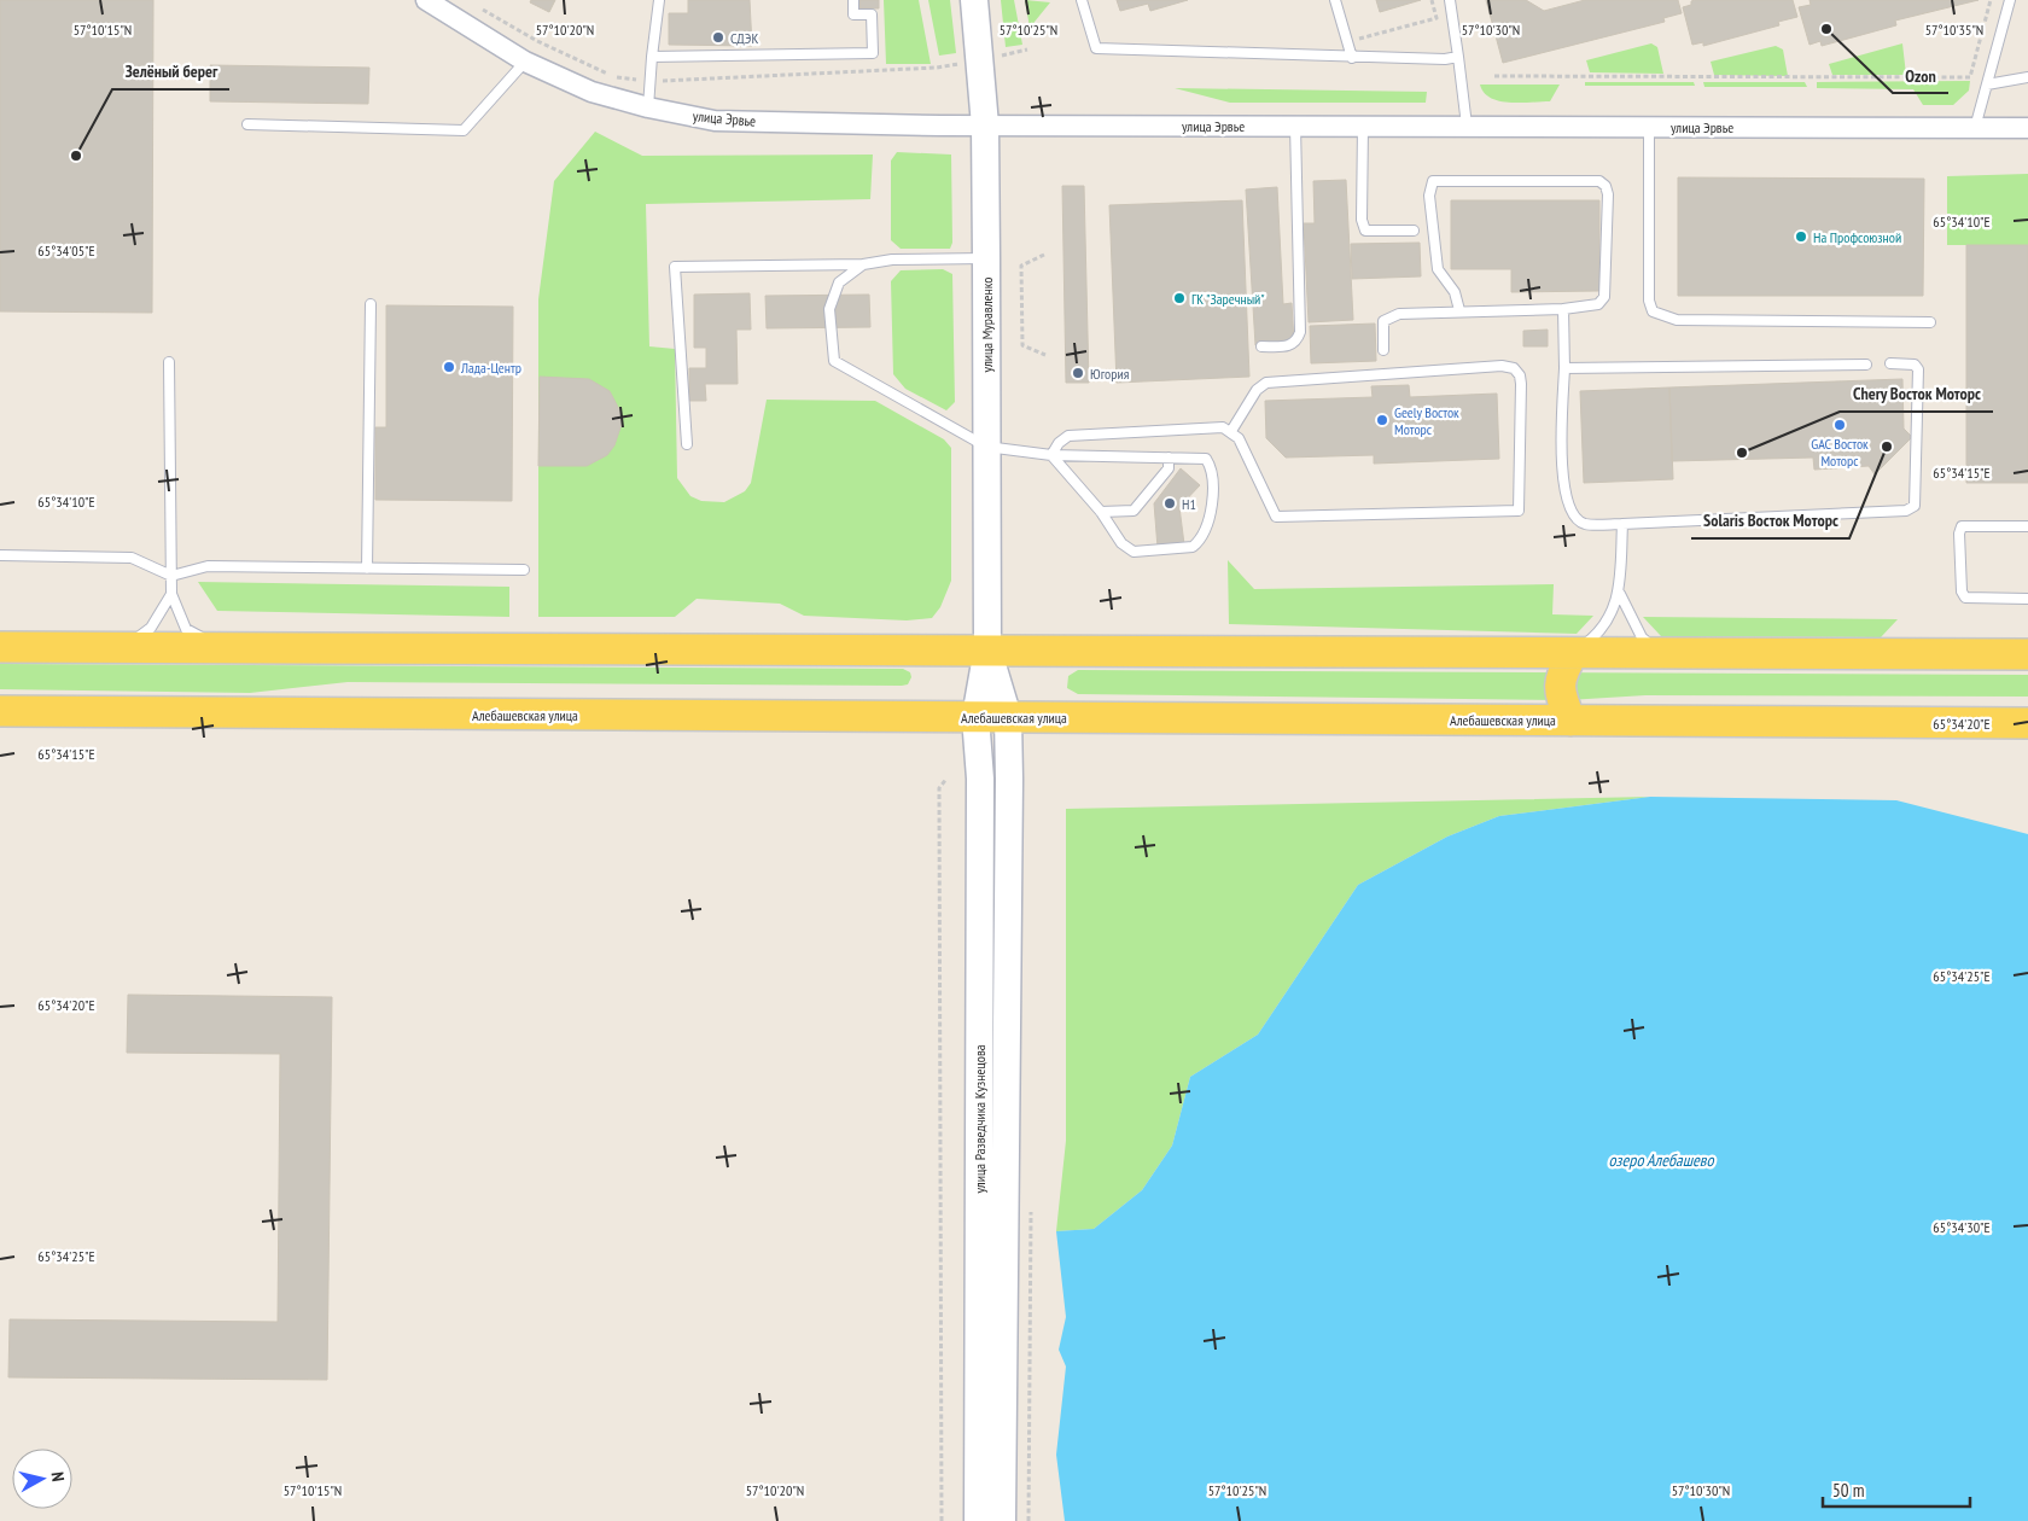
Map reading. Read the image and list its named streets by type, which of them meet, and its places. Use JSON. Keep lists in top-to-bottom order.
{
  "streets": {
    "main road": ["улица Муравленко", "Алебашевская улица", "улица Разведчика Кузнецова"],
    "street": ["улица Эрвье"]
  },
  "crossings": [
    ["улица Эрвье", "улица Муравленко"],
    ["улица Муравленко", "улица Разведчика Кузнецова"],
    ["Алебашевская улица", "улица Разведчика Кузнецова"]
  ],
  "water": ["озеро Алебашево"],
  "places": [
    "Ozon",
    "СДЭК",
    "Зелёный берег",
    "На Профсоюзной",
    "ГК \"Заречный\"",
    "Лада-Центр",
    "Югория",
    "Geely Восток Моторс",
    "GAC Восток Моторс",
    "Solaris Восток Моторс",
    "Chery Восток Моторс",
    "Н1"
  ],
  "scale_bar": "50 m",
  "north": "right",
  "coordinates": [
    "57°10'15\"N",
    "57°10'20\"N",
    "57°10'25\"N",
    "57°10'30\"N",
    "57°10'35\"N",
    "65°34'10\"E",
    "65°34'05\"E",
    "65°34'15\"E",
    "65°34'20\"E",
    "65°34'25\"E",
    "65°34'30\"E"
  ]
}
